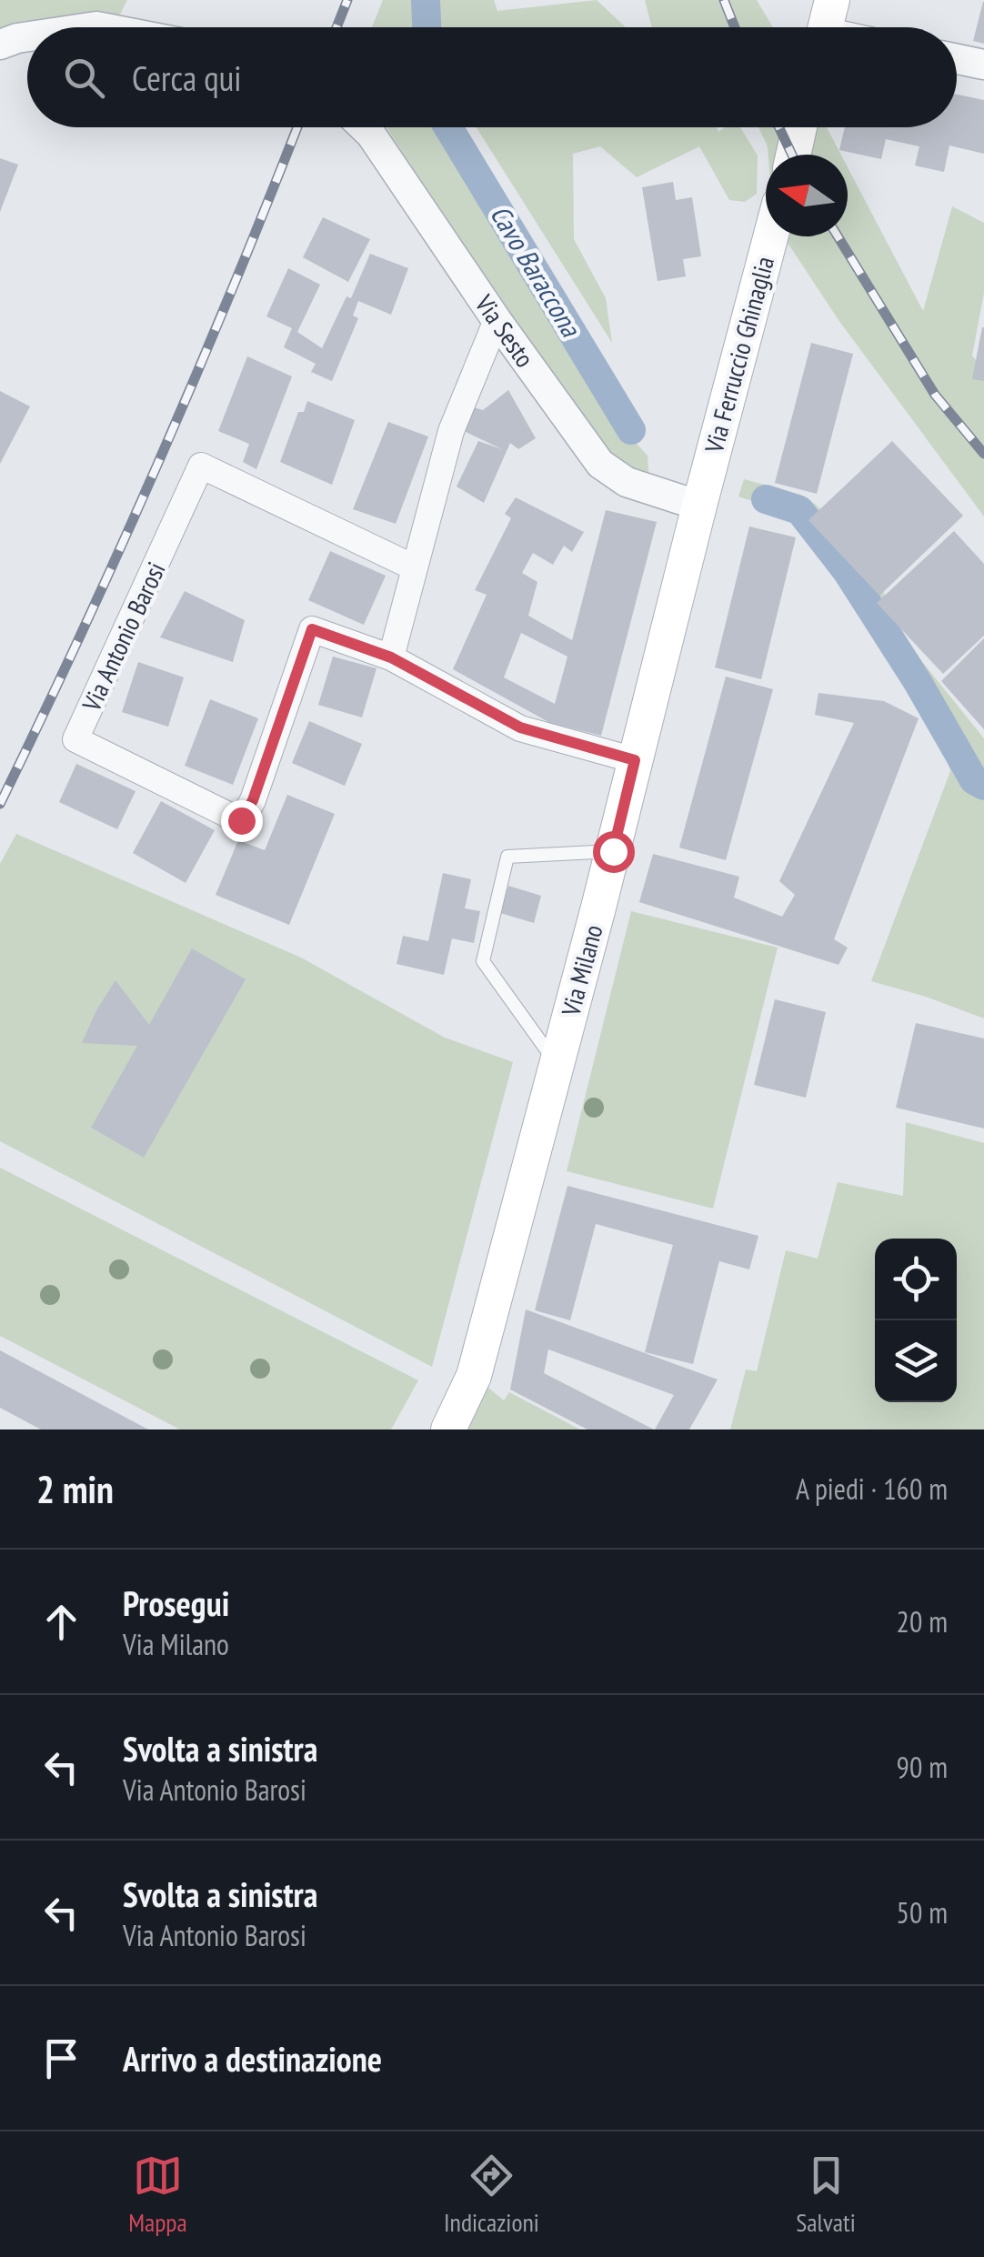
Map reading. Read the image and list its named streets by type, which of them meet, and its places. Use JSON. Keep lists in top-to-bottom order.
{
  "streets": {
    "main road": ["Via Ferruccio Ghinaglia", "Via Milano"],
    "street": ["Via Sesto", "Via Antonio Barosi"]
  },
  "crossings": [
    ["Via Sesto", "Via Ferruccio Ghinaglia"],
    ["Via Sesto", "Via Milano"],
    ["Via Ferruccio Ghinaglia", "Via Milano"],
    ["Via Antonio Barosi", "Via Milano"]
  ],
  "water": ["Cavo Baraccona"],
  "north": "left",
  "page": {
    "search": "Cerca qui",
    "heading": ["2 min", "A piedi · 160 m"],
    "list": [
      ["Prosegui", "Via Milano", "20 m"],
      ["Svolta a sinistra", "Via Antonio Barosi", "90 m"],
      ["Svolta a sinistra", "Via Antonio Barosi", "50 m"],
      "Arrivo a destinazione"
    ],
    "nav": ["Mappa", "Indicazioni", "Salvati"]
  }
}
